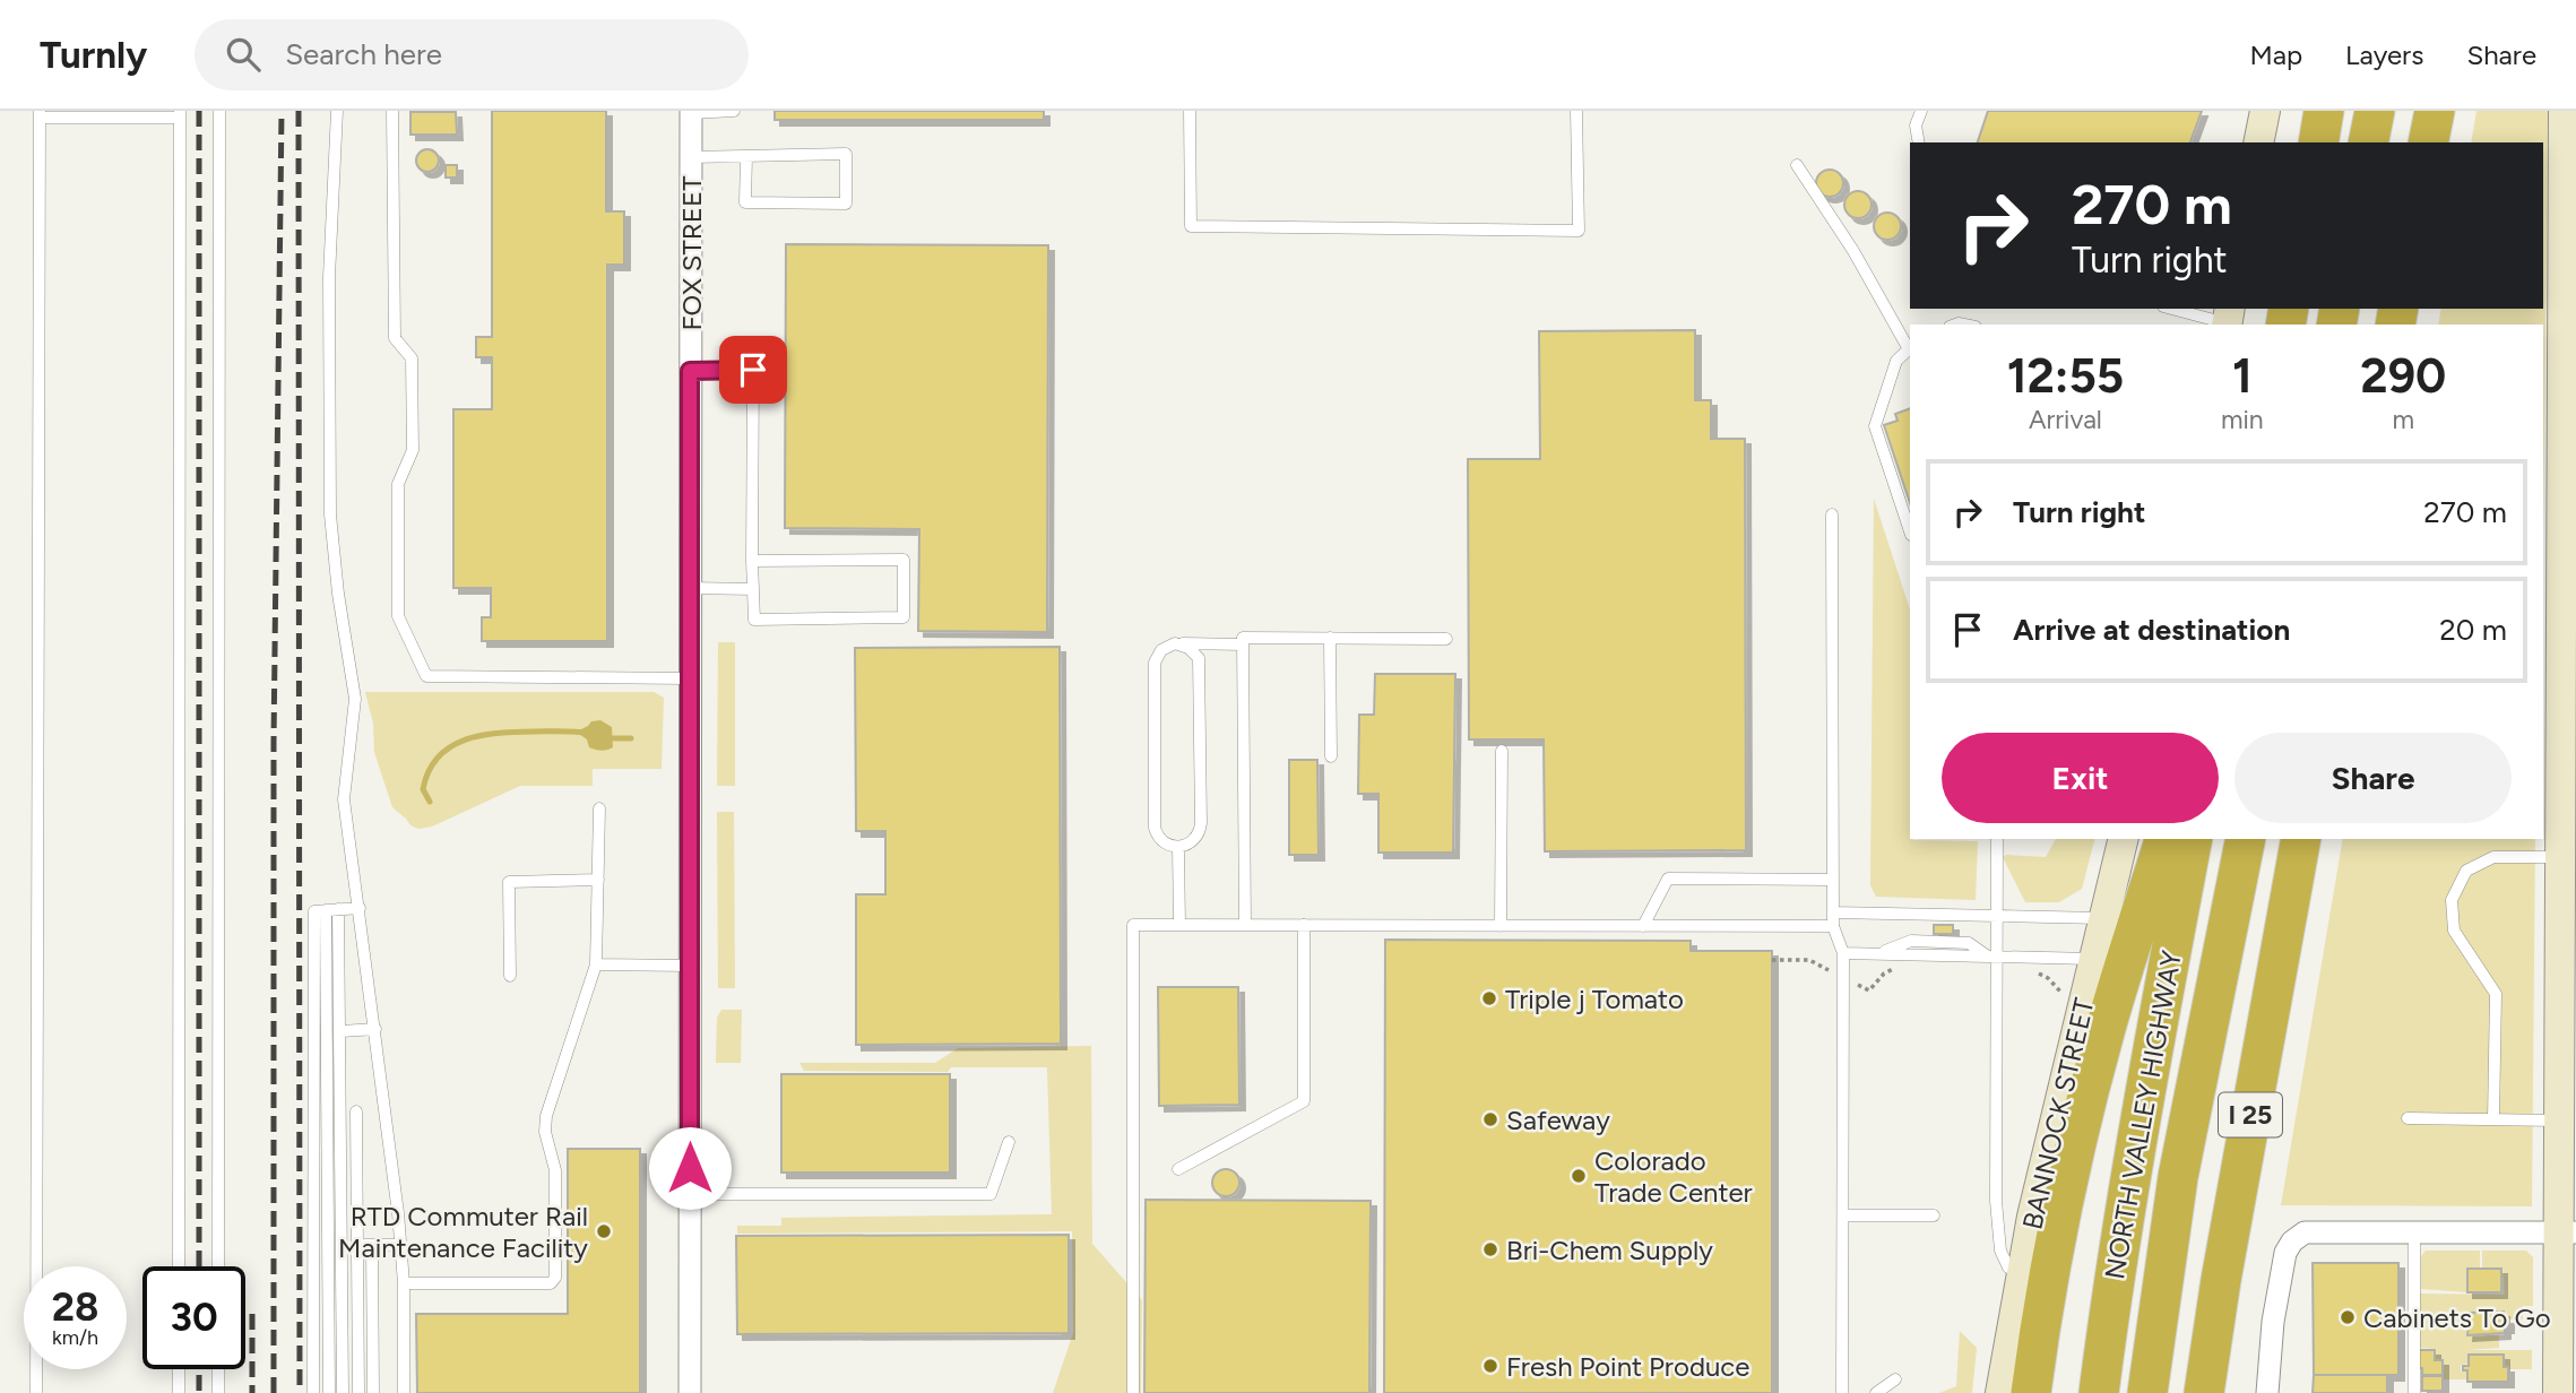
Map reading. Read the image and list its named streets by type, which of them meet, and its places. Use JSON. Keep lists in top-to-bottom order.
{
  "streets": {
    "highway": ["NORTH VALLEY HIGHWAY", "I 25"],
    "street": ["FOX STREET", "BANNOCK STREET"]
  },
  "places": [
    "Triple j Tomato",
    "Safeway",
    "Colorado Trade Center",
    "RTD Commuter Rail Maintenance Facility",
    "Bri-Chem Supply",
    "Cabinets To Go",
    "Fresh Point Produce"
  ],
  "page": {
    "header": "Turnly",
    "search": "Search here",
    "nav": ["Map", "Layers", "Share"],
    "turn": ["270 m", "Turn right"],
    "eta": [
      "12:55",
      "Arrival",
      "1",
      "min",
      "290",
      "m"
    ],
    "list": [
      {
        "name": "Turn right",
        "value": "270 m"
      },
      {
        "name": "Arrive at destination",
        "value": "20 m"
      }
    ],
    "buttons": ["Exit", "Share"],
    "speed": "28 km/h",
    "limit": "30"
  }
}
